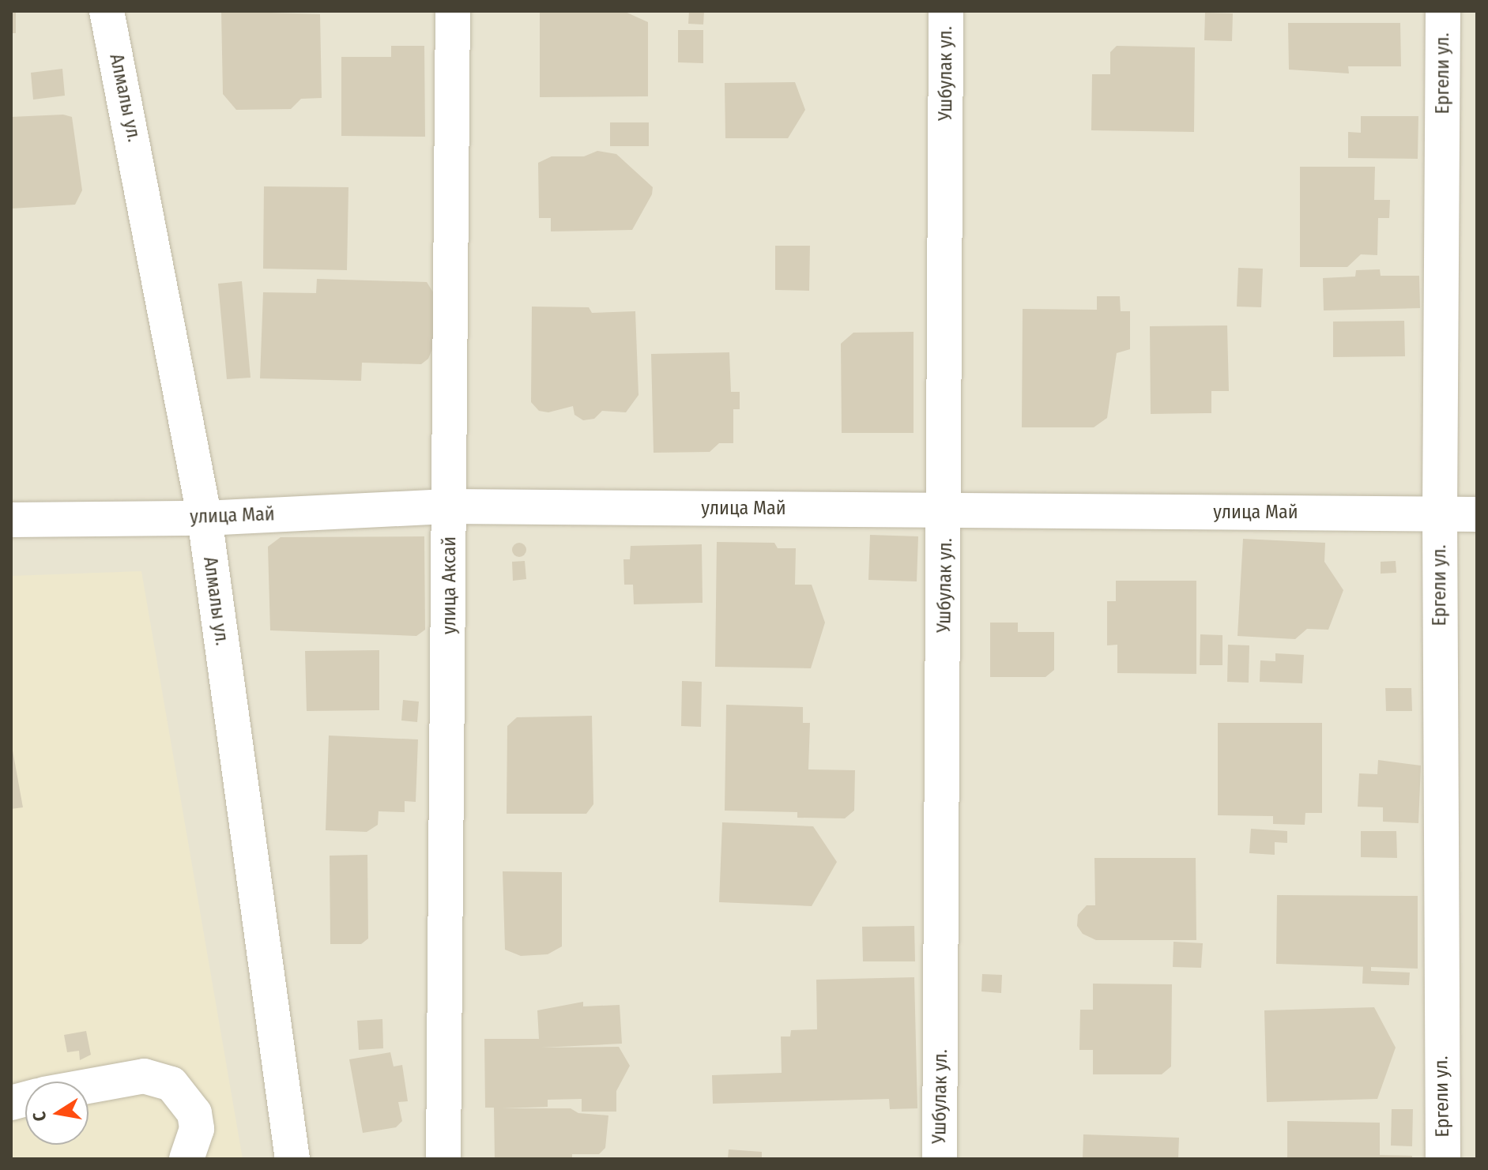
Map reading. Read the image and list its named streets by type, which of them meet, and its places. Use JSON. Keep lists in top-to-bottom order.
{
  "streets": {
    "street": [
      "Ушбулак ул.",
      "Ергели ул.",
      "Алмалы ул.",
      "улица Май",
      "улица Аксай"
    ]
  },
  "crossings": [
    ["Ушбулак ул.", "улица Май"],
    ["Ергели ул.", "улица Май"],
    ["Алмалы ул.", "улица Май"],
    ["улица Май", "улица Аксай"]
  ],
  "north": "left"
}
